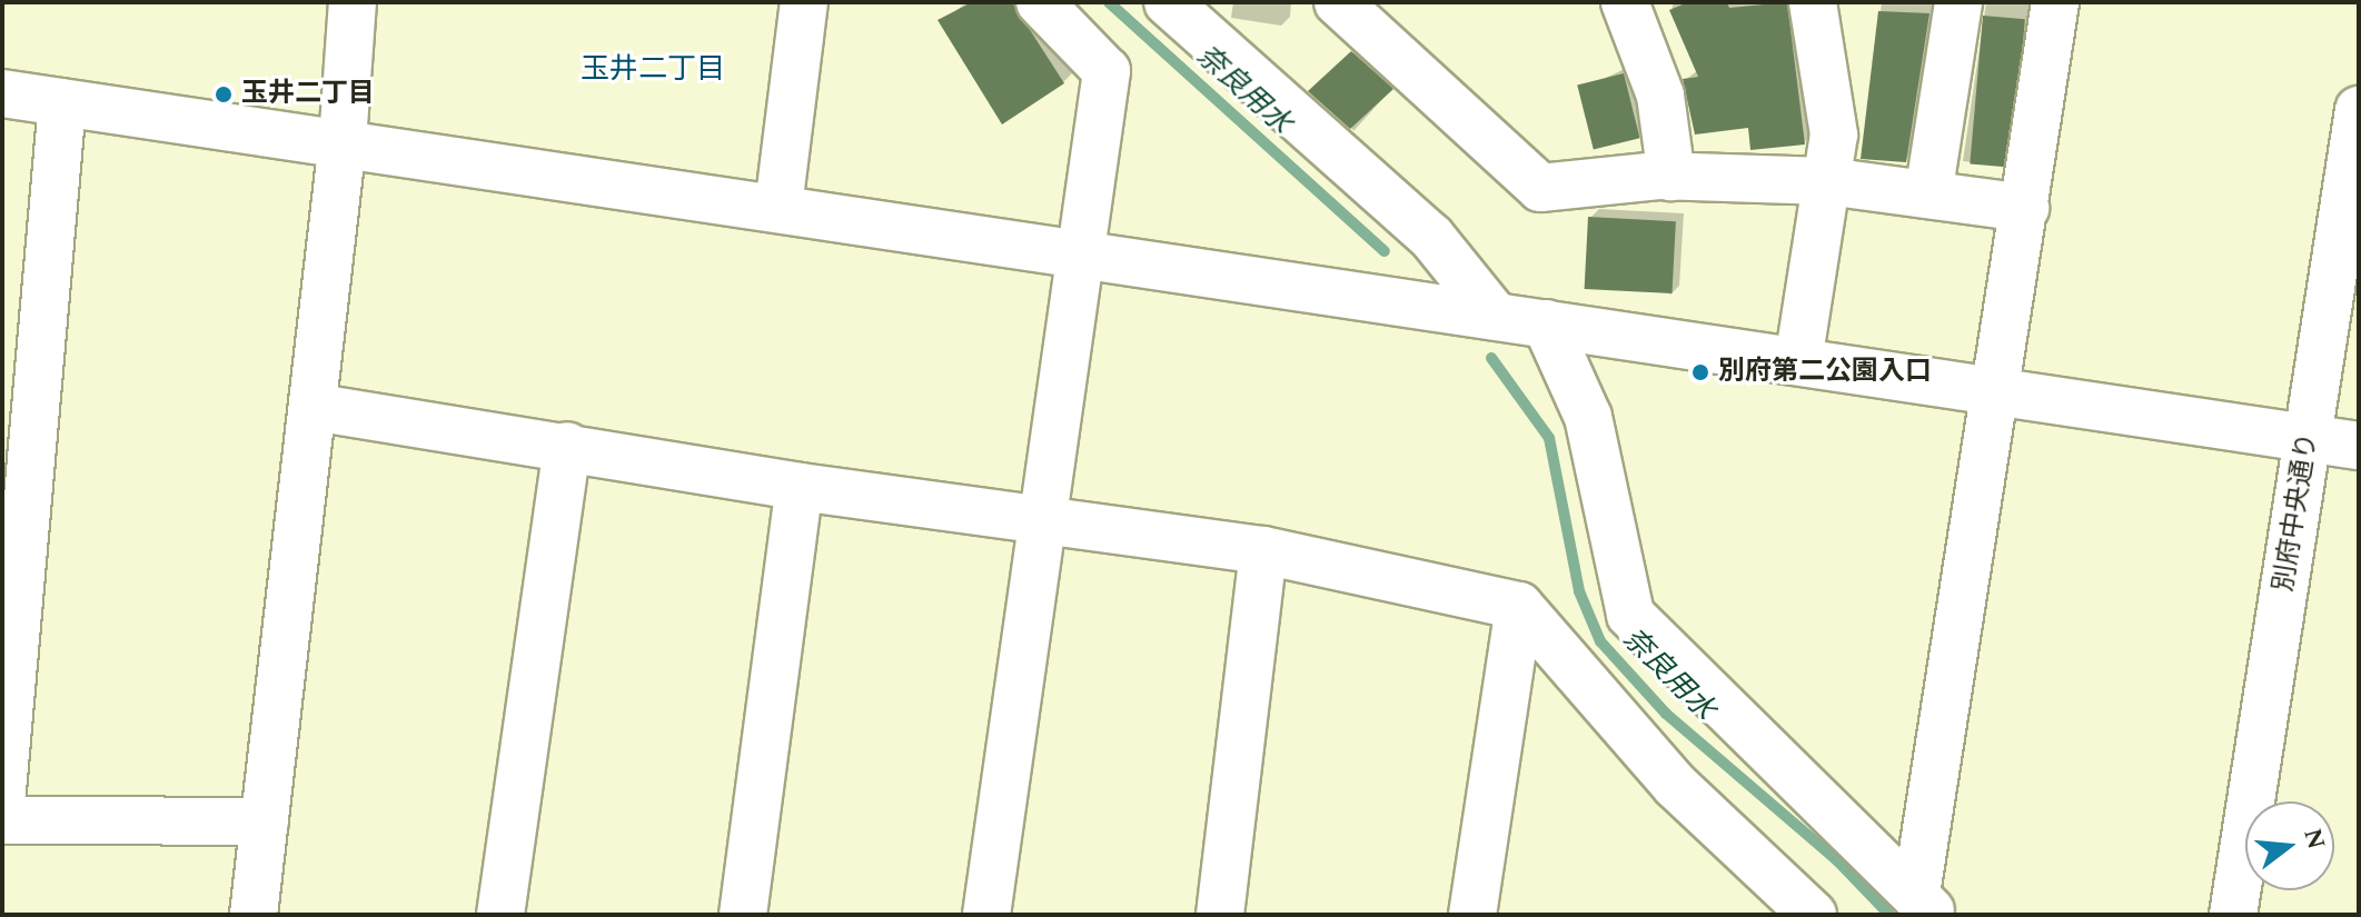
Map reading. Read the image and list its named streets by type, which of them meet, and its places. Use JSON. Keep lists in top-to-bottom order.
{
  "streets": {
    "street": ["別府中央通り"]
  },
  "districts": ["玉井二丁目"],
  "water": ["奈良用水"],
  "places": ["玉井二丁目", "別府第二公園入口"],
  "north": "right"
}
